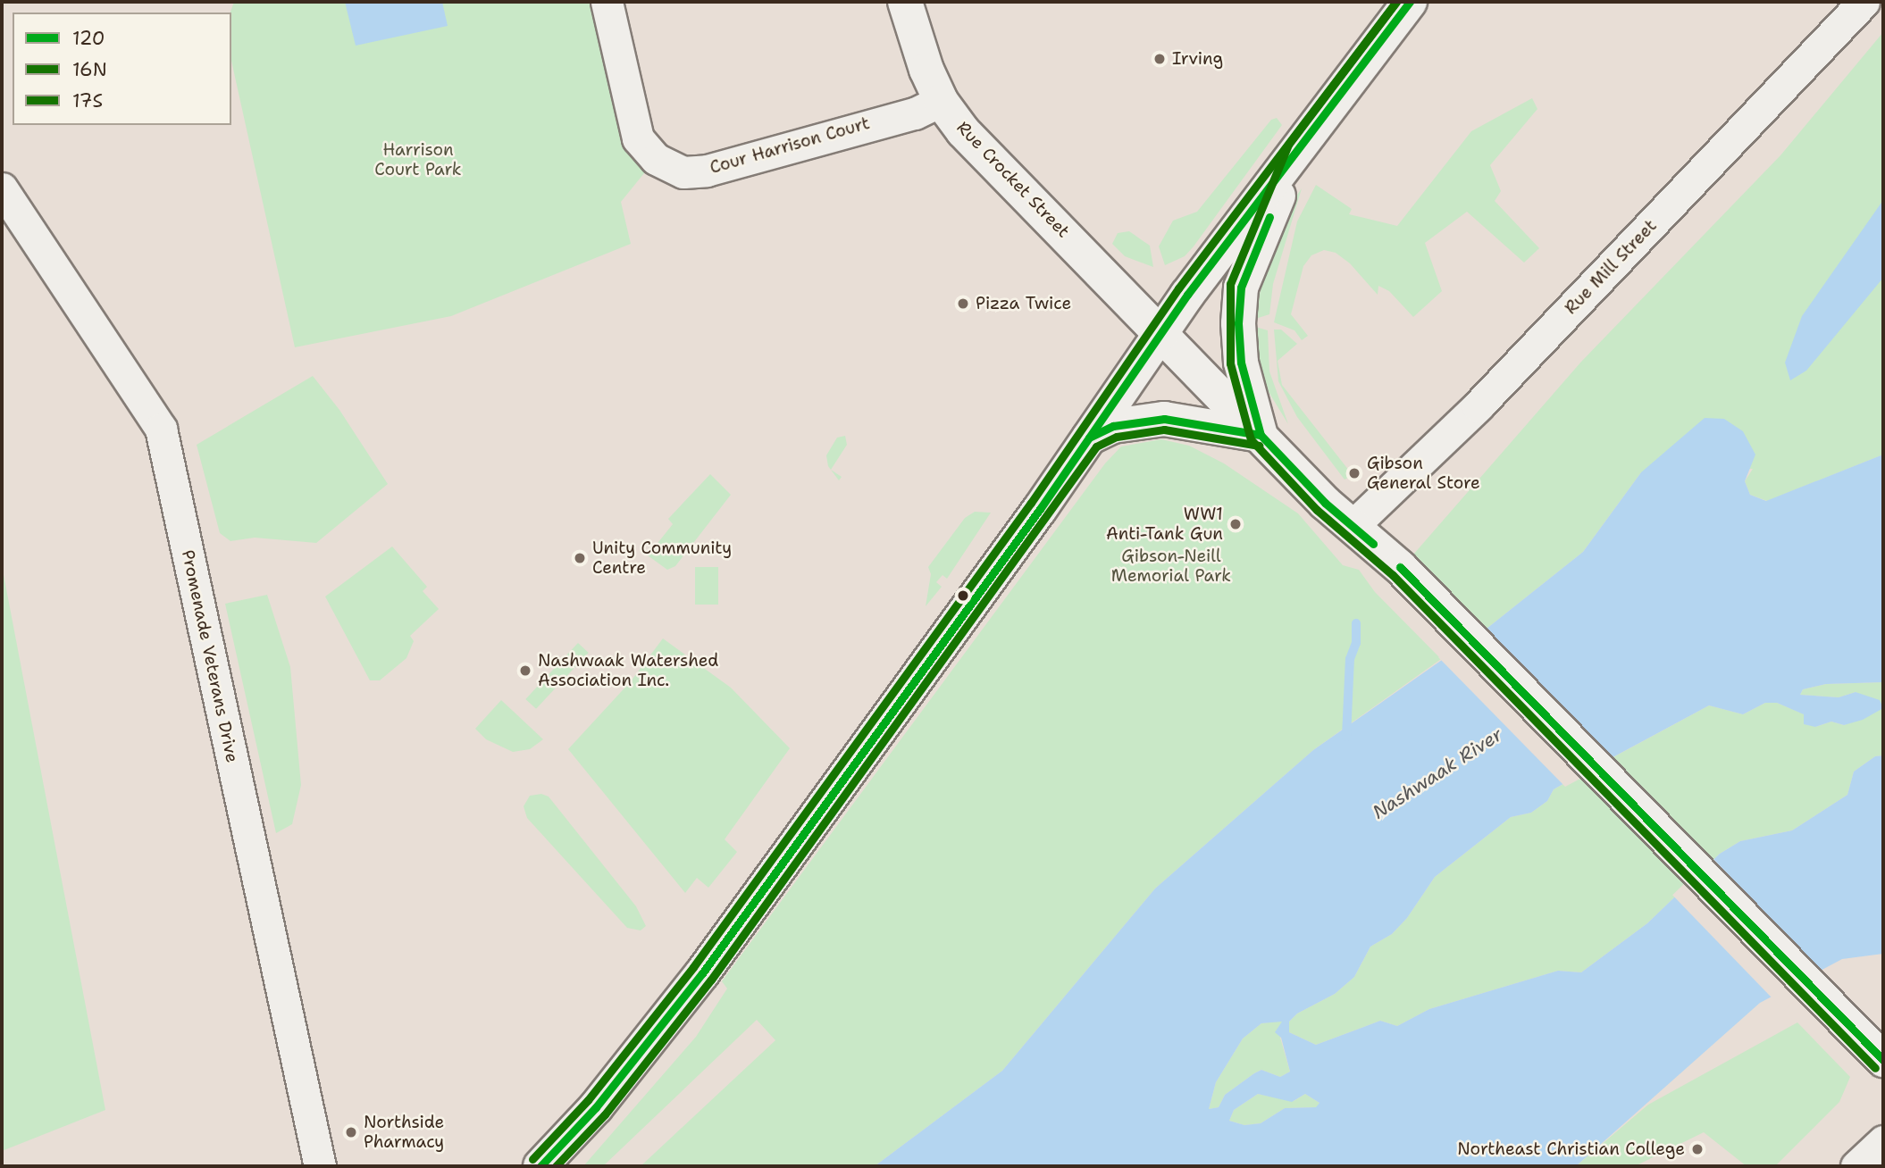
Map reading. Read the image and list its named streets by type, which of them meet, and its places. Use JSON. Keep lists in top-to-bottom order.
{
  "streets": {
    "main road": ["Rue Crocket Street"],
    "street": ["Cour Harrison Court", "Rue Mill Street", "Promenade Veterans Drive"]
  },
  "crossings": [
    ["Cour Harrison Court", "Rue Crocket Street"],
    ["Rue Crocket Street", "Rue Mill Street"]
  ],
  "water": ["Nashwaak River"],
  "parks": ["Harrison Court Park", "Gibson-Neill Memorial Park"],
  "places": [
    "Irving",
    "Pizza Twice",
    "Gibson General Store",
    "WW1 Anti-Tank Gun",
    "Unity Community Centre",
    "Nashwaak Watershed Association Inc.",
    "Northside Pharmacy",
    "Northeast Christian College"
  ],
  "lines": ["transit line 120", "transit line 16N", "transit line 17S"],
  "legend": ["120", "16N", "17S"]
}
